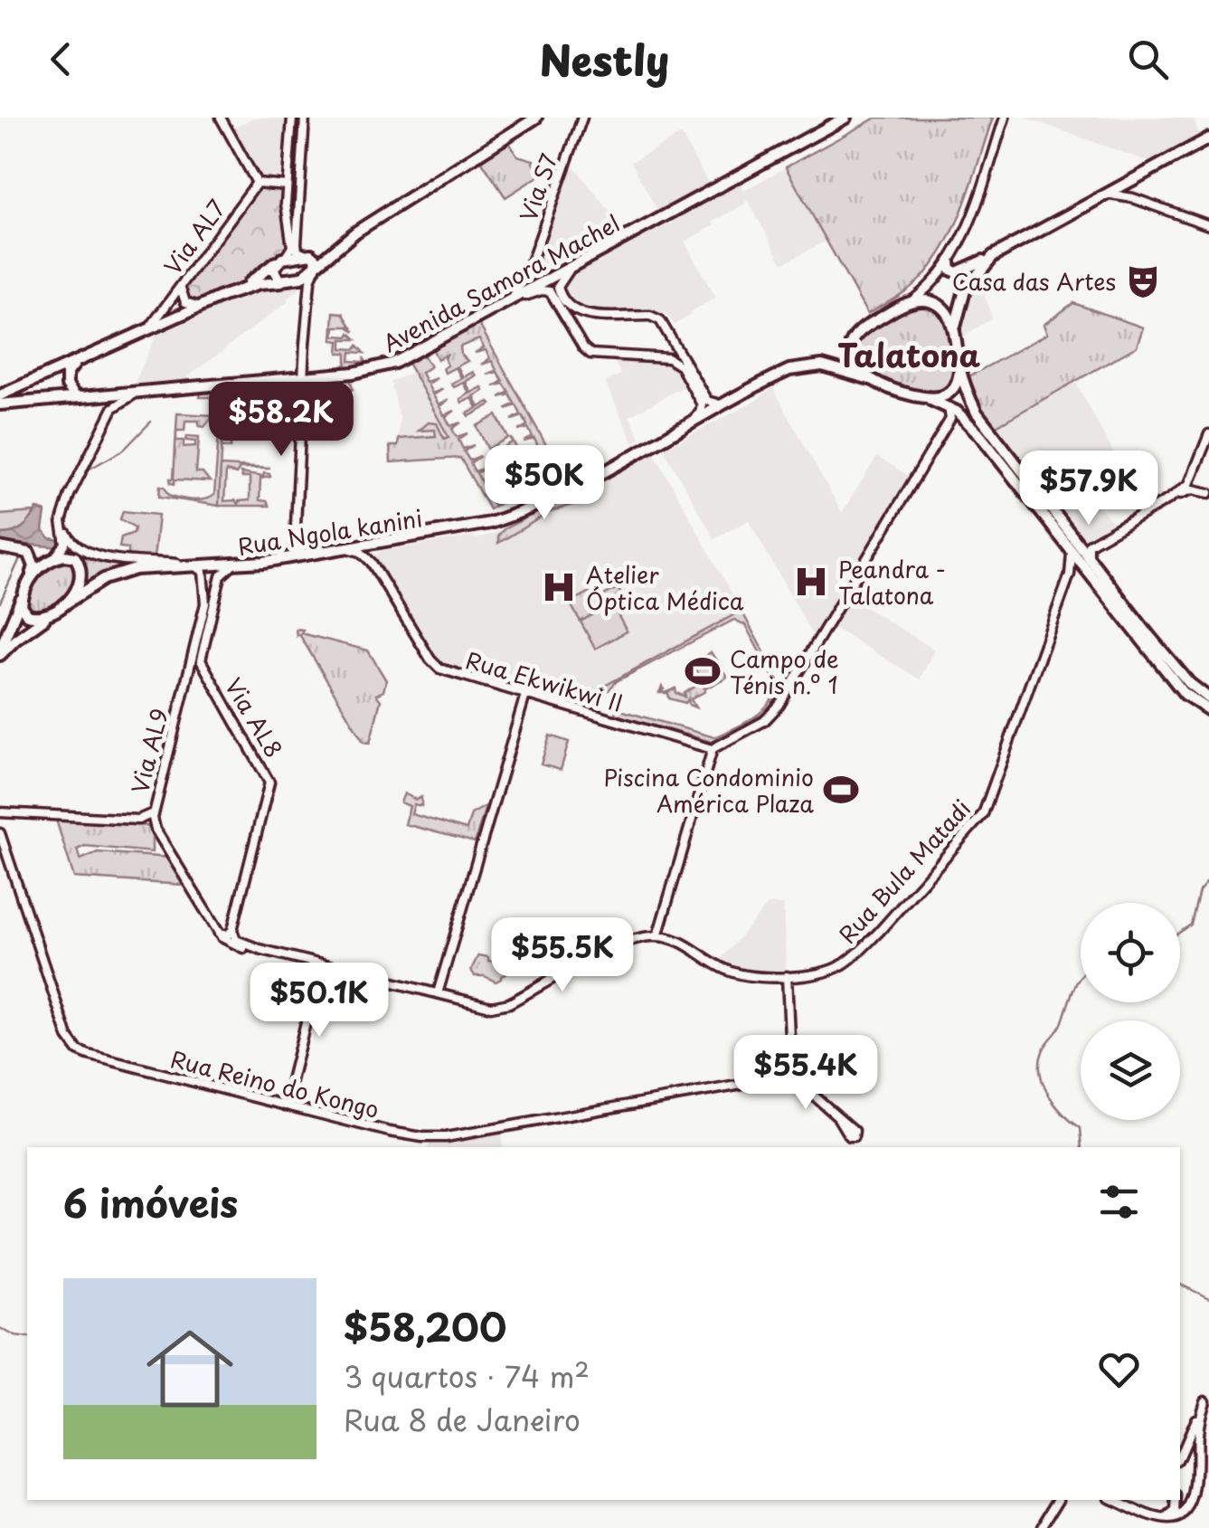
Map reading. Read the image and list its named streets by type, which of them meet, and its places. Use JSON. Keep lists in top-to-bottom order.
{
  "streets": {
    "main road": ["Avenida Samora Machel", "Rua Ngola kanini"],
    "street": [
      "Via S7",
      "Via AL7",
      "Rua Ekwikwi II",
      "Via AL8",
      "Via AL9",
      "Rua Bula Matadi",
      "Rua Reino do Kongo"
    ]
  },
  "crossings": [
    ["Via S7", "Avenida Samora Machel"],
    ["Avenida Samora Machel", "Rua Ngola kanini"],
    ["Rua Ngola kanini", "Rua Ekwikwi II"],
    ["Via AL8", "Via AL9"]
  ],
  "districts": ["Talatona"],
  "places": {
    "theatre": ["Casa das Artes"],
    "hospital": ["Peandra - Talatona", "Atelier Óptica Médica"],
    "sports": ["Campo de Ténis n.º 1", "Piscina Condominio América Plaza"]
  },
  "page": {
    "header": "Nestly",
    "price": [
      "$58.2K",
      "$50K",
      "$57.9K",
      "$55.5K",
      "$50.1K",
      "$55.4K"
    ],
    "heading": "6 imóveis",
    "list": [
      {
        "name": "$58,200",
        "note": "3 quartos · 74 m² · Rua 8 de Janeiro"
      }
    ]
  }
}
